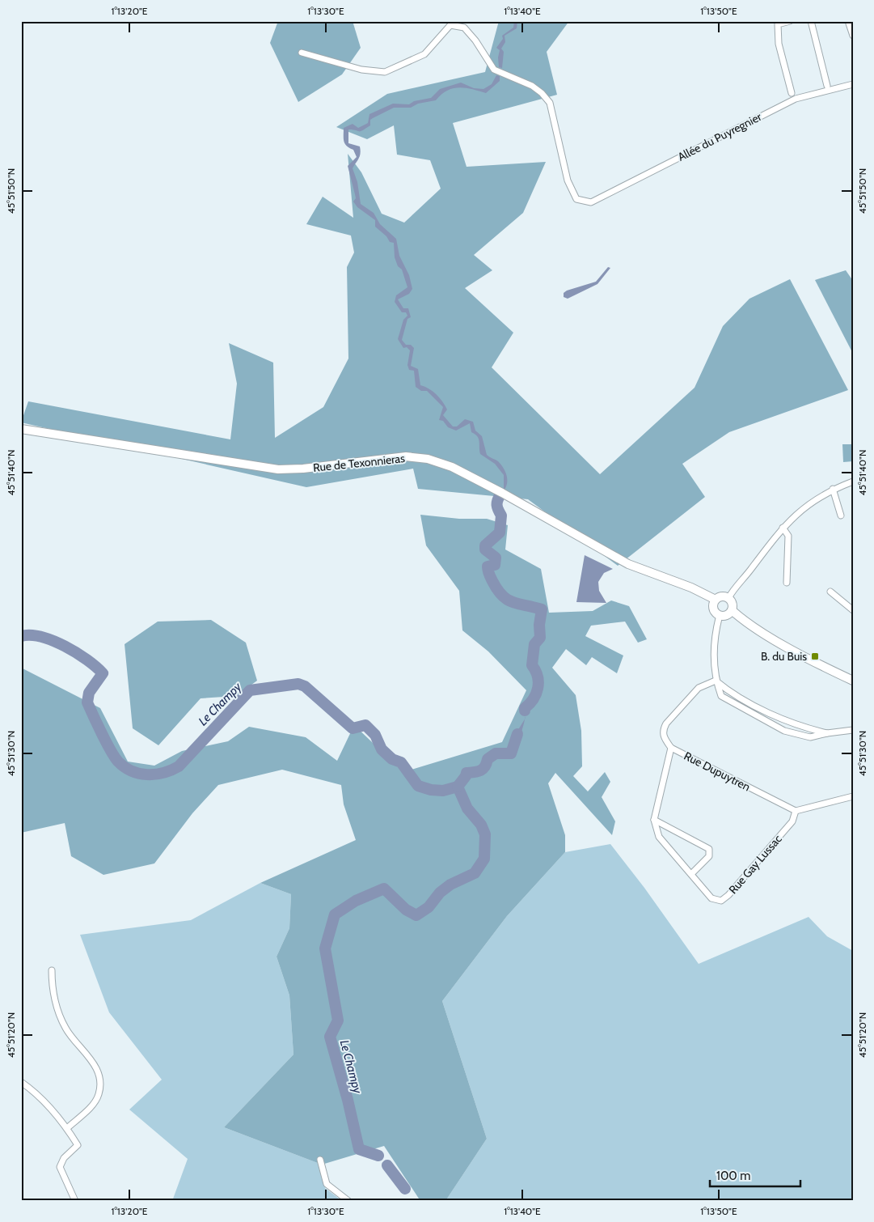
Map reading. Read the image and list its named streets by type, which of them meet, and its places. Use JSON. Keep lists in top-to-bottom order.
{
  "streets": {
    "main road": ["Rue de Texonnieras"],
    "street": ["Allée du Puyregnier", "Rue Dupuytren", "Rue Gay Lussac"]
  },
  "crossings": [
    ["Rue Dupuytren", "Rue Gay Lussac"]
  ],
  "water": ["Le Champy"],
  "places": {
    "transit": ["B. du Buis"]
  },
  "scale_bar": "100 m",
  "coordinates": [
    "1°13'20\"E",
    "1°13'30\"E",
    "1°13'40\"E",
    "1°13'50\"E",
    "45°51'50\"N",
    "45°51'40\"N",
    "45°51'30\"N",
    "45°51'20\"N"
  ]
}
